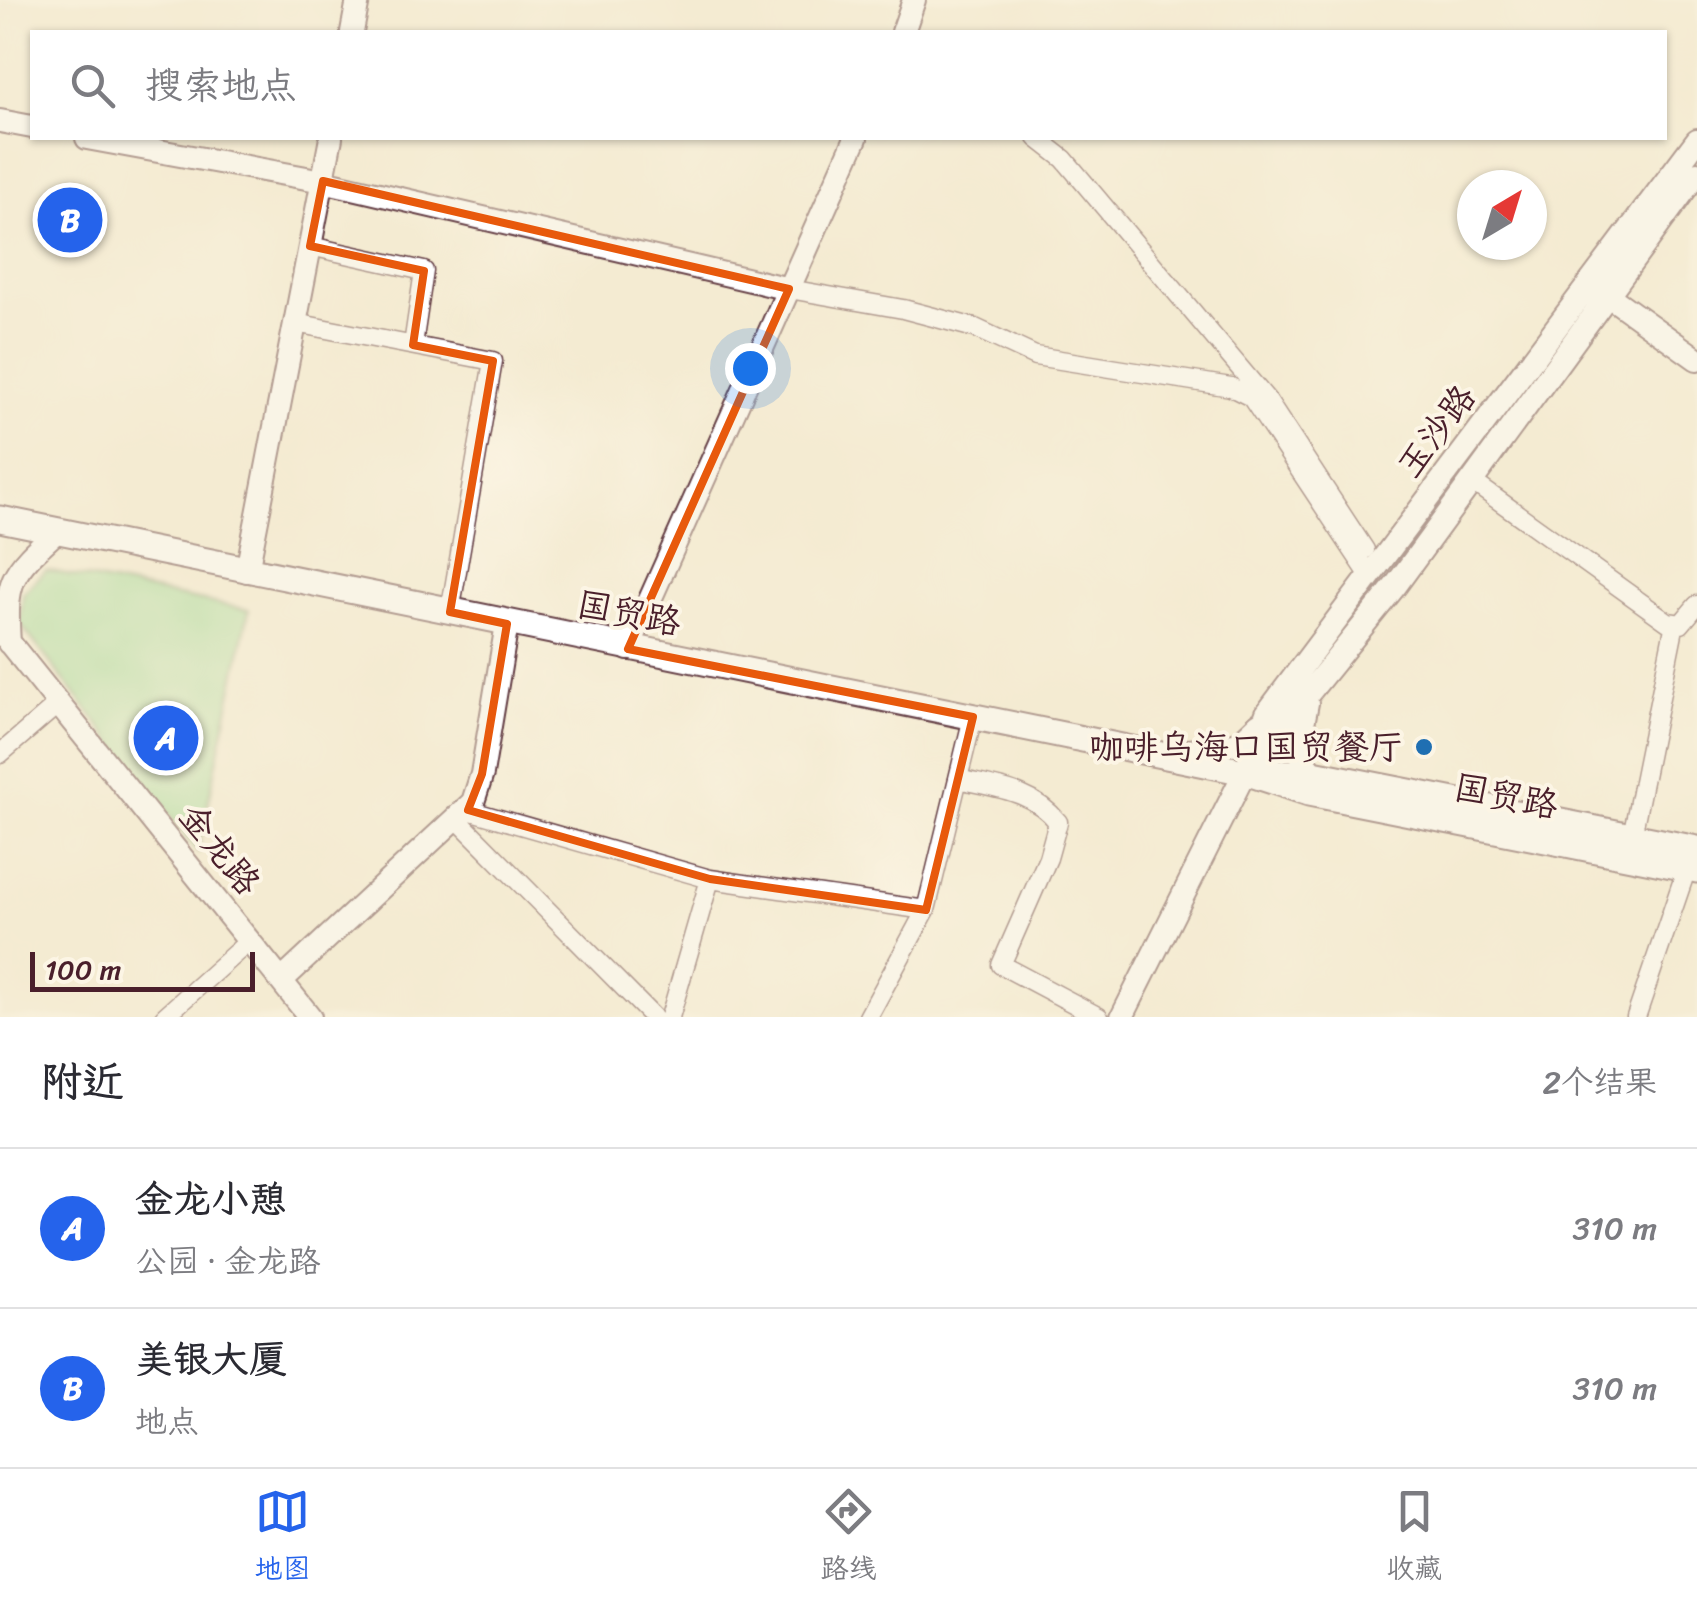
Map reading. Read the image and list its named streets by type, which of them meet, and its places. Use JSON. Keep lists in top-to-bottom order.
{
  "streets": {
    "main road": ["玉沙路", "国贸路", "金龙路"]
  },
  "crossings": [
    ["玉沙路", "国贸路"]
  ],
  "places": ["咖啡乌海口国贸餐厅"],
  "scale_bar": "100 m",
  "north": "top right",
  "page": {
    "search": "搜索地点",
    "pins": ["B", "A"],
    "scale": "100 m",
    "heading": ["附近", "2个结果"],
    "list": [
      {
        "mark": "A",
        "name": "金龙小憩",
        "note": "公园 · 金龙路",
        "value": "310 m"
      },
      {
        "mark": "B",
        "name": "美银大厦",
        "note": "地点",
        "value": "310 m"
      }
    ],
    "nav": ["地图", "路线", "收藏"]
  }
}
